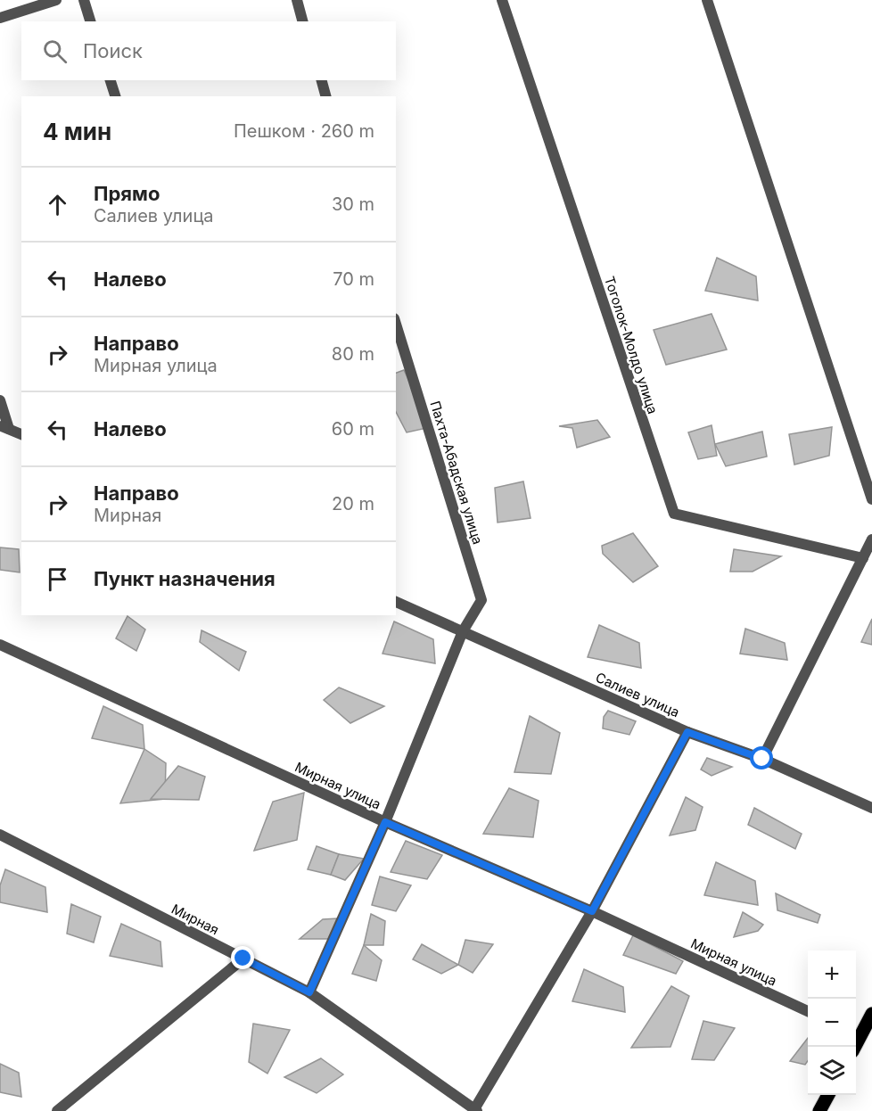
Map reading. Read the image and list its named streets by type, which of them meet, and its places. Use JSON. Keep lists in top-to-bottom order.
{
  "streets": {
    "street": [
      "Тоголок-Молдо улица",
      "Пахта-Абадская улица",
      "Салиев улица",
      "Мирная улица",
      "Мирная"
    ]
  },
  "crossings": [
    ["Пахта-Абадская улица", "Салиев улица"],
    ["Пахта-Абадская улица", "Мирная улица"],
    ["Пахта-Абадская улица", "Мирная"]
  ],
  "page": {
    "search": "Поиск",
    "heading": ["4 мин", "Пешком · 260 m"],
    "list": [
      ["Прямо", "Салиев улица", "30 m"],
      ["Налево", "70 m"],
      ["Направо", "Мирная улица", "80 m"],
      ["Налево", "60 m"],
      ["Направо", "Мирная", "20 m"],
      "Пункт назначения"
    ],
    "map_buttons": ["+", "−"]
  }
}
